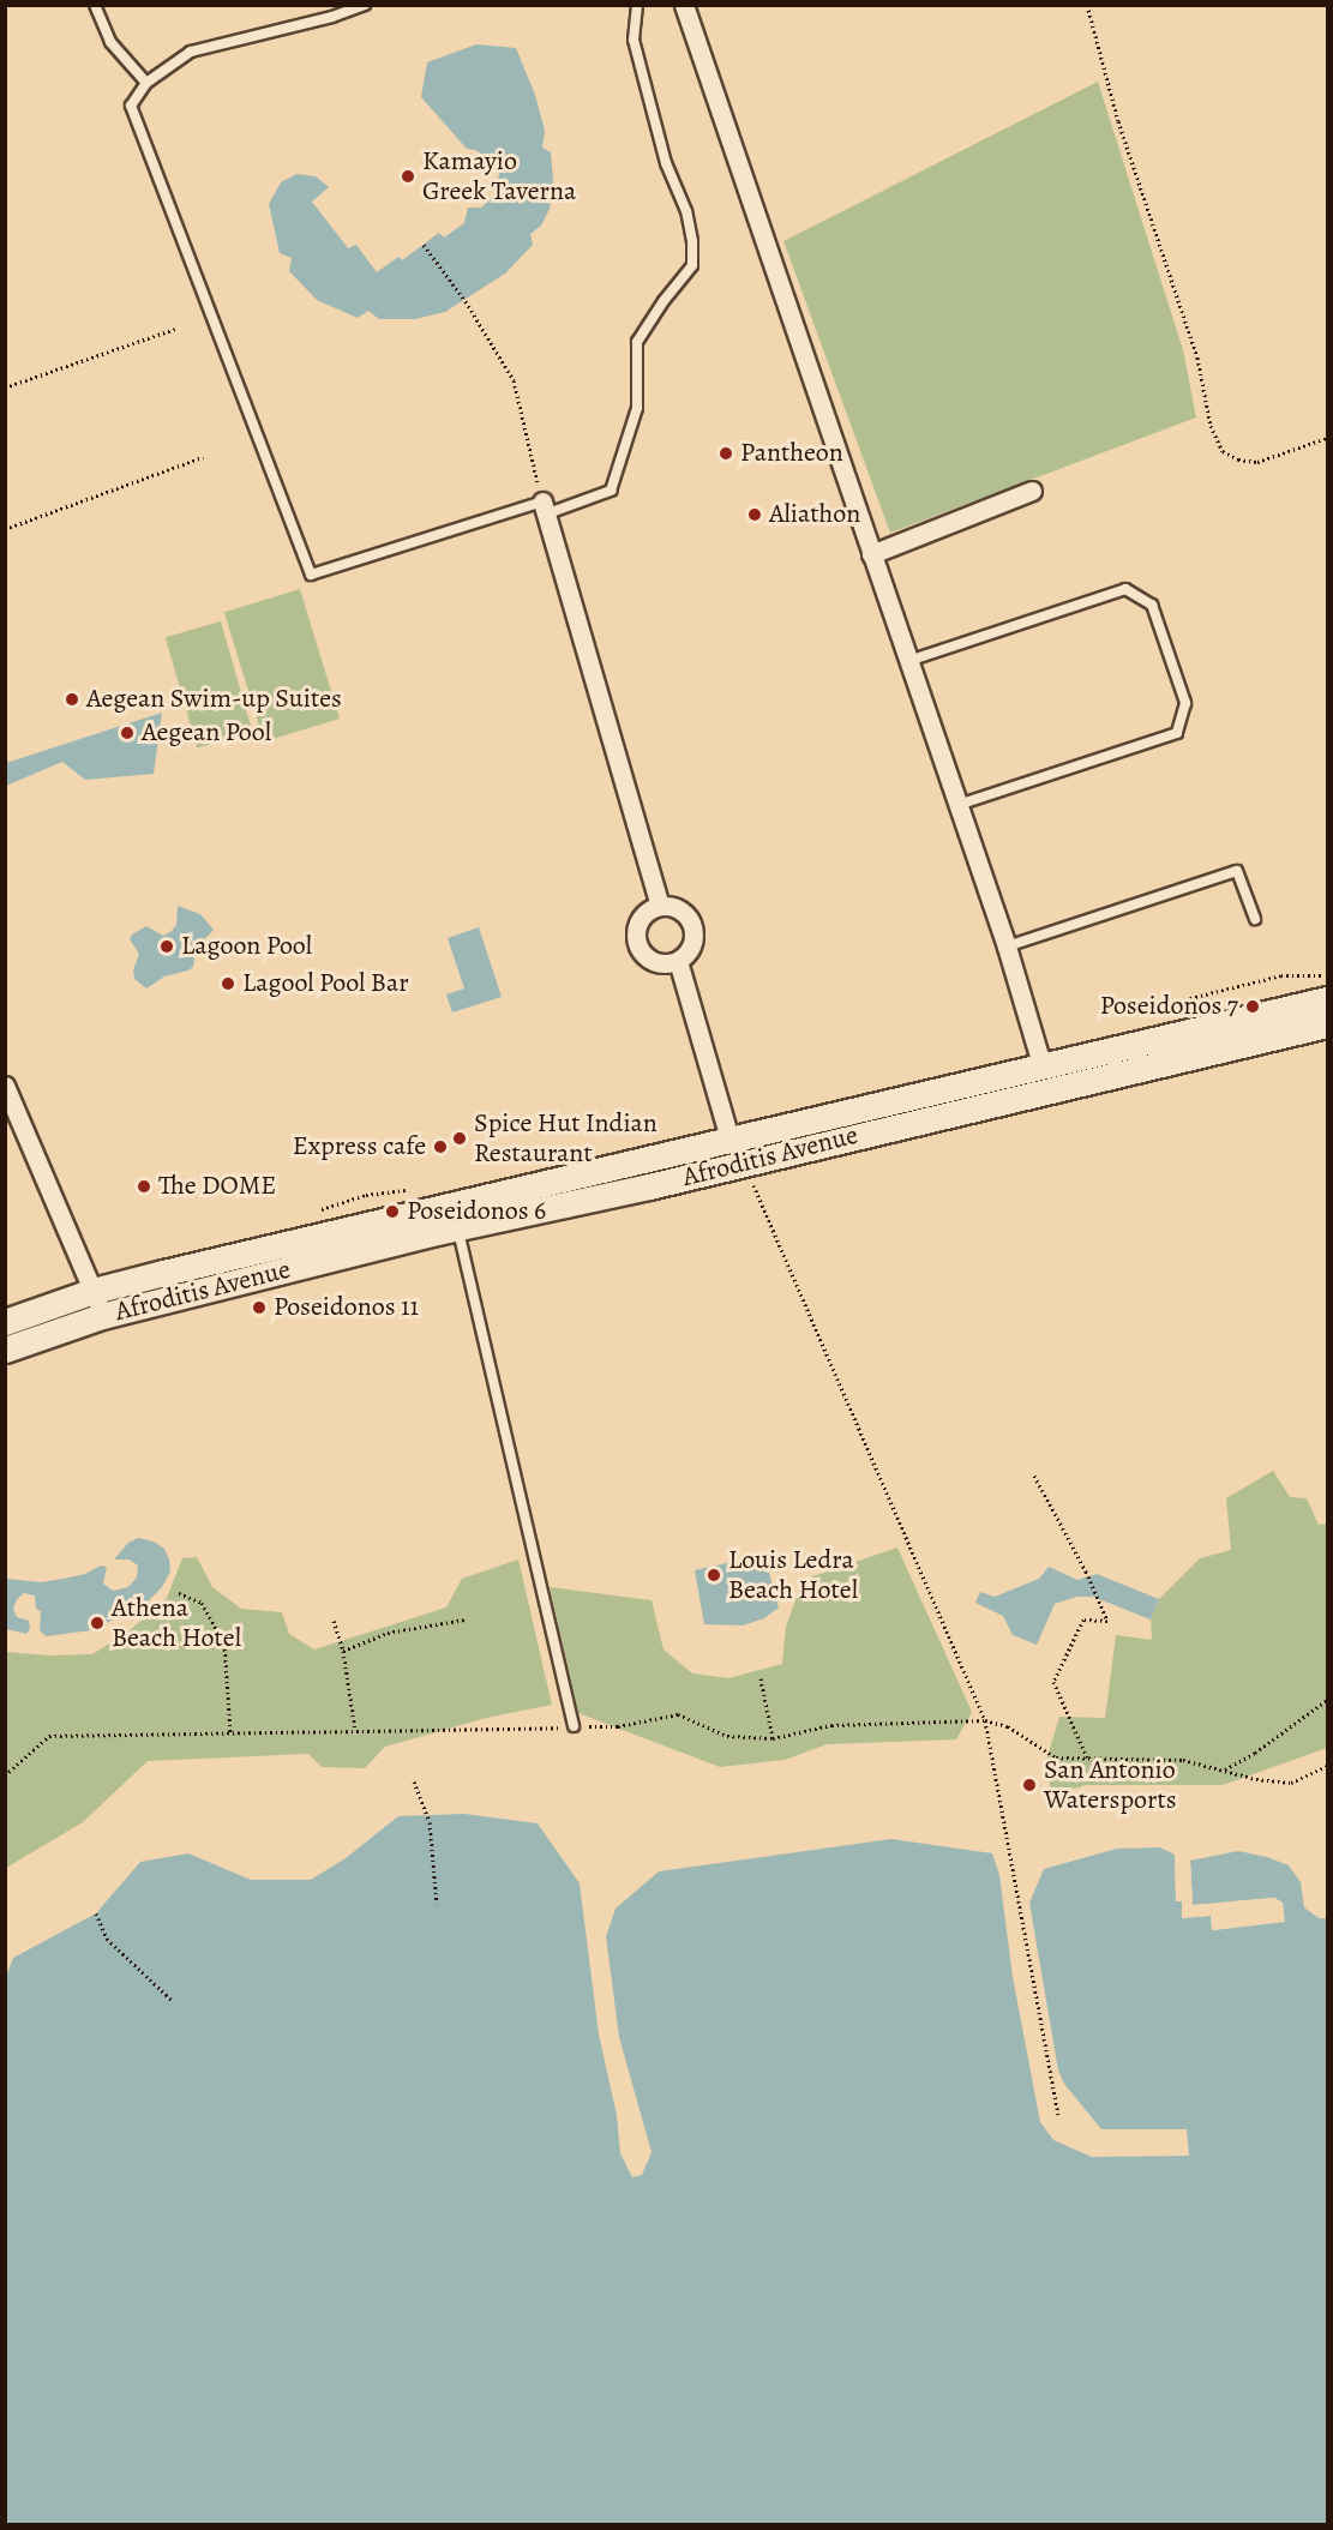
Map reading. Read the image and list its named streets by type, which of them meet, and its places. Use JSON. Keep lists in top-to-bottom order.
{
  "streets": {
    "main road": ["Afroditis Avenue"]
  },
  "places": [
    "Kamayio Greek Taverna",
    "Pantheon",
    "Aliathon",
    "Aegean Swim-up Suites",
    "Aegean Pool",
    "Lagoon Pool",
    "Lagool Pool Bar",
    "Poseidonos 7",
    "Spice Hut Indian Restaurant",
    "Express cafe",
    "The DOME",
    "Poseidonos 6",
    "Poseidonos 11",
    "Louis Ledra Beach Hotel",
    "Athena Beach Hotel",
    "San Antonio Watersports"
  ]
}
